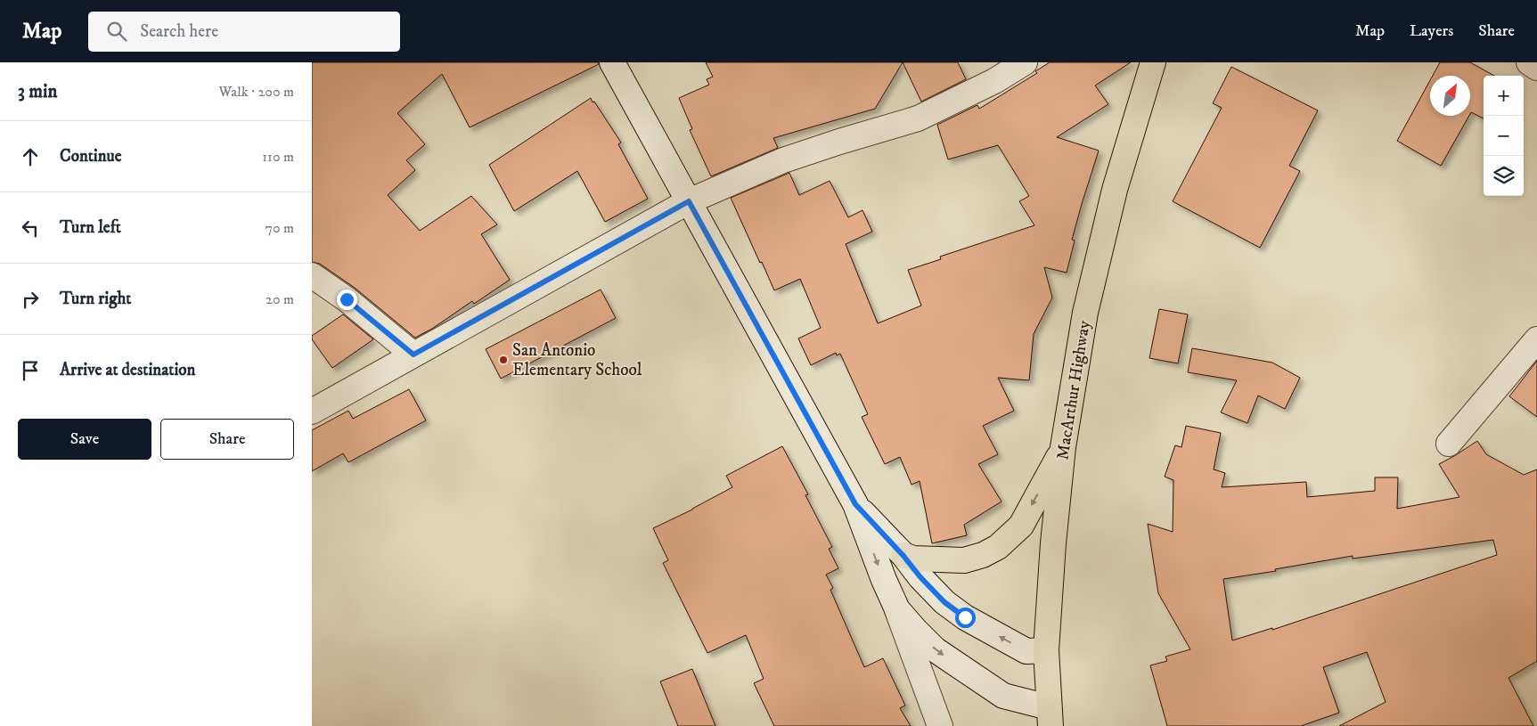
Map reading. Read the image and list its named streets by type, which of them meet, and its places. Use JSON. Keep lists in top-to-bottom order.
{
  "streets": {
    "highway": ["MacArthur Highway"]
  },
  "places": ["San Antonio Elementary School"],
  "north": "top right",
  "page": {
    "header": "Map",
    "search": "Search here",
    "nav": ["Map", "Layers", "Share"],
    "heading": ["3 min", "Walk · 200 m"],
    "map_buttons": ["+", "−"],
    "list": [
      ["Continue", "110 m"],
      ["Turn left", "70 m"],
      ["Turn right", "20 m"],
      "Arrive at destination"
    ],
    "buttons": ["Save", "Share"]
  }
}
